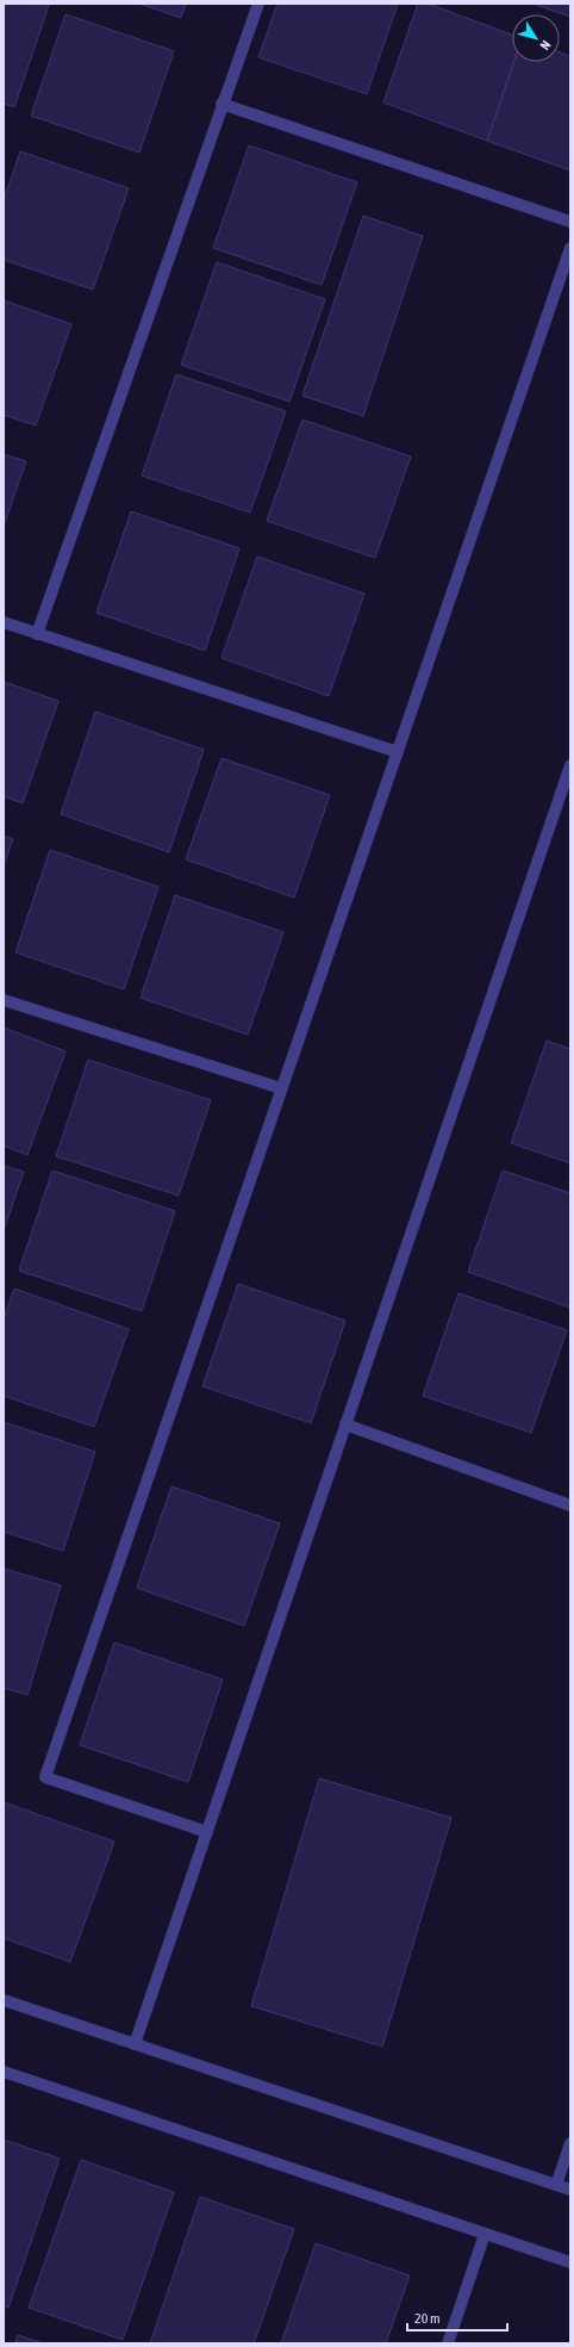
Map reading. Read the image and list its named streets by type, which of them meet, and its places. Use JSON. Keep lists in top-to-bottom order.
{
  "scale_bar": "20 m",
  "north": "bottom right"
}
